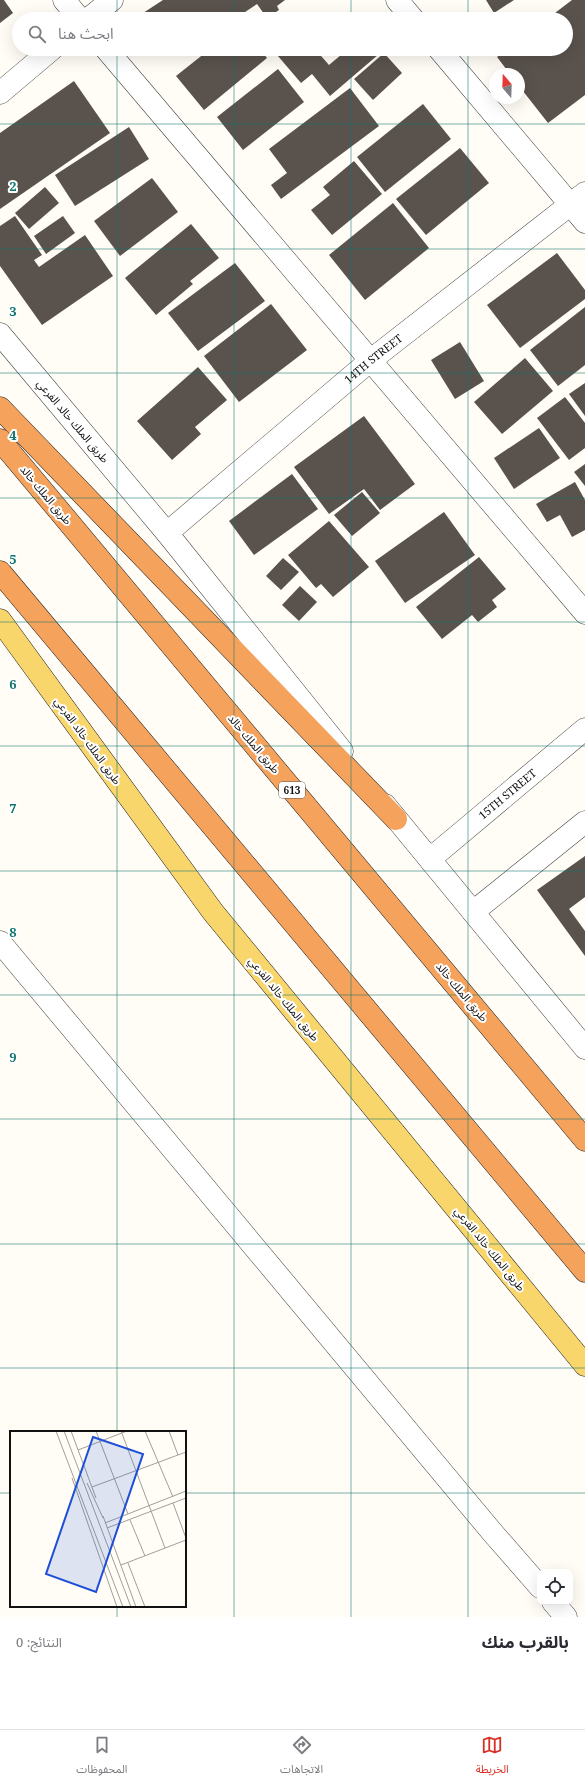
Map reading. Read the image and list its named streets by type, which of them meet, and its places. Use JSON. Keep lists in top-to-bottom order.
{
  "streets": {
    "highway": ["طريق الملك خالد", "613"],
    "main road": ["طريق الملك خالد الفرعي"],
    "street": ["14TH STREET", "15TH STREET"]
  },
  "crossings": [
    ["14TH STREET", "طريق الملك خالد الفرعي"],
    ["طريق الملك خالد الفرعي", "15TH STREET"]
  ],
  "north": "top",
  "page": {
    "search": "ابحث هنا",
    "heading": ["بالقرب منك", "النتائج: 0"],
    "nav": ["الخريطة", "الاتجاهات", "المحفوظات"]
  },
  "grid": {
    "rows": [
      "2",
      "3",
      "4",
      "5",
      "6",
      "7",
      "8",
      "9"
    ]
  }
}
